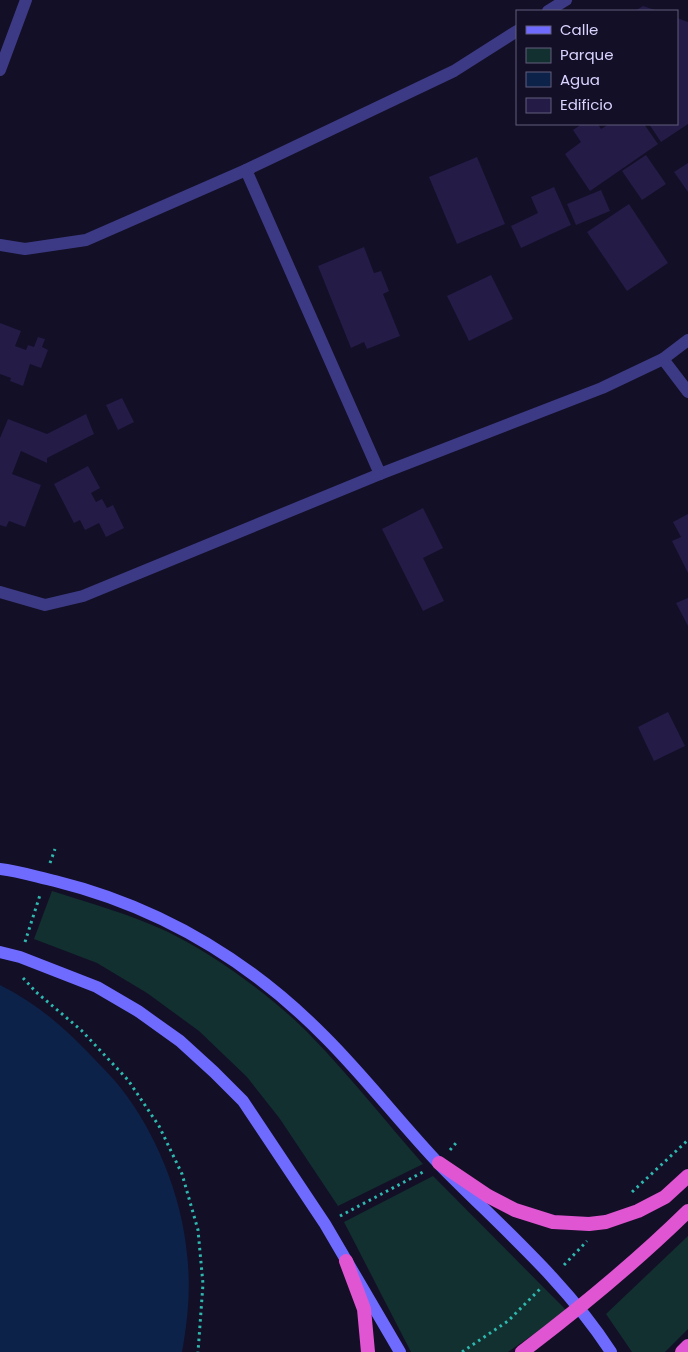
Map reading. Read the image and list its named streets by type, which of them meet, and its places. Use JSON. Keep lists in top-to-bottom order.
{
  "legend": [
    "Calle",
    "Parque",
    "Agua",
    "Edificio"
  ]
}
